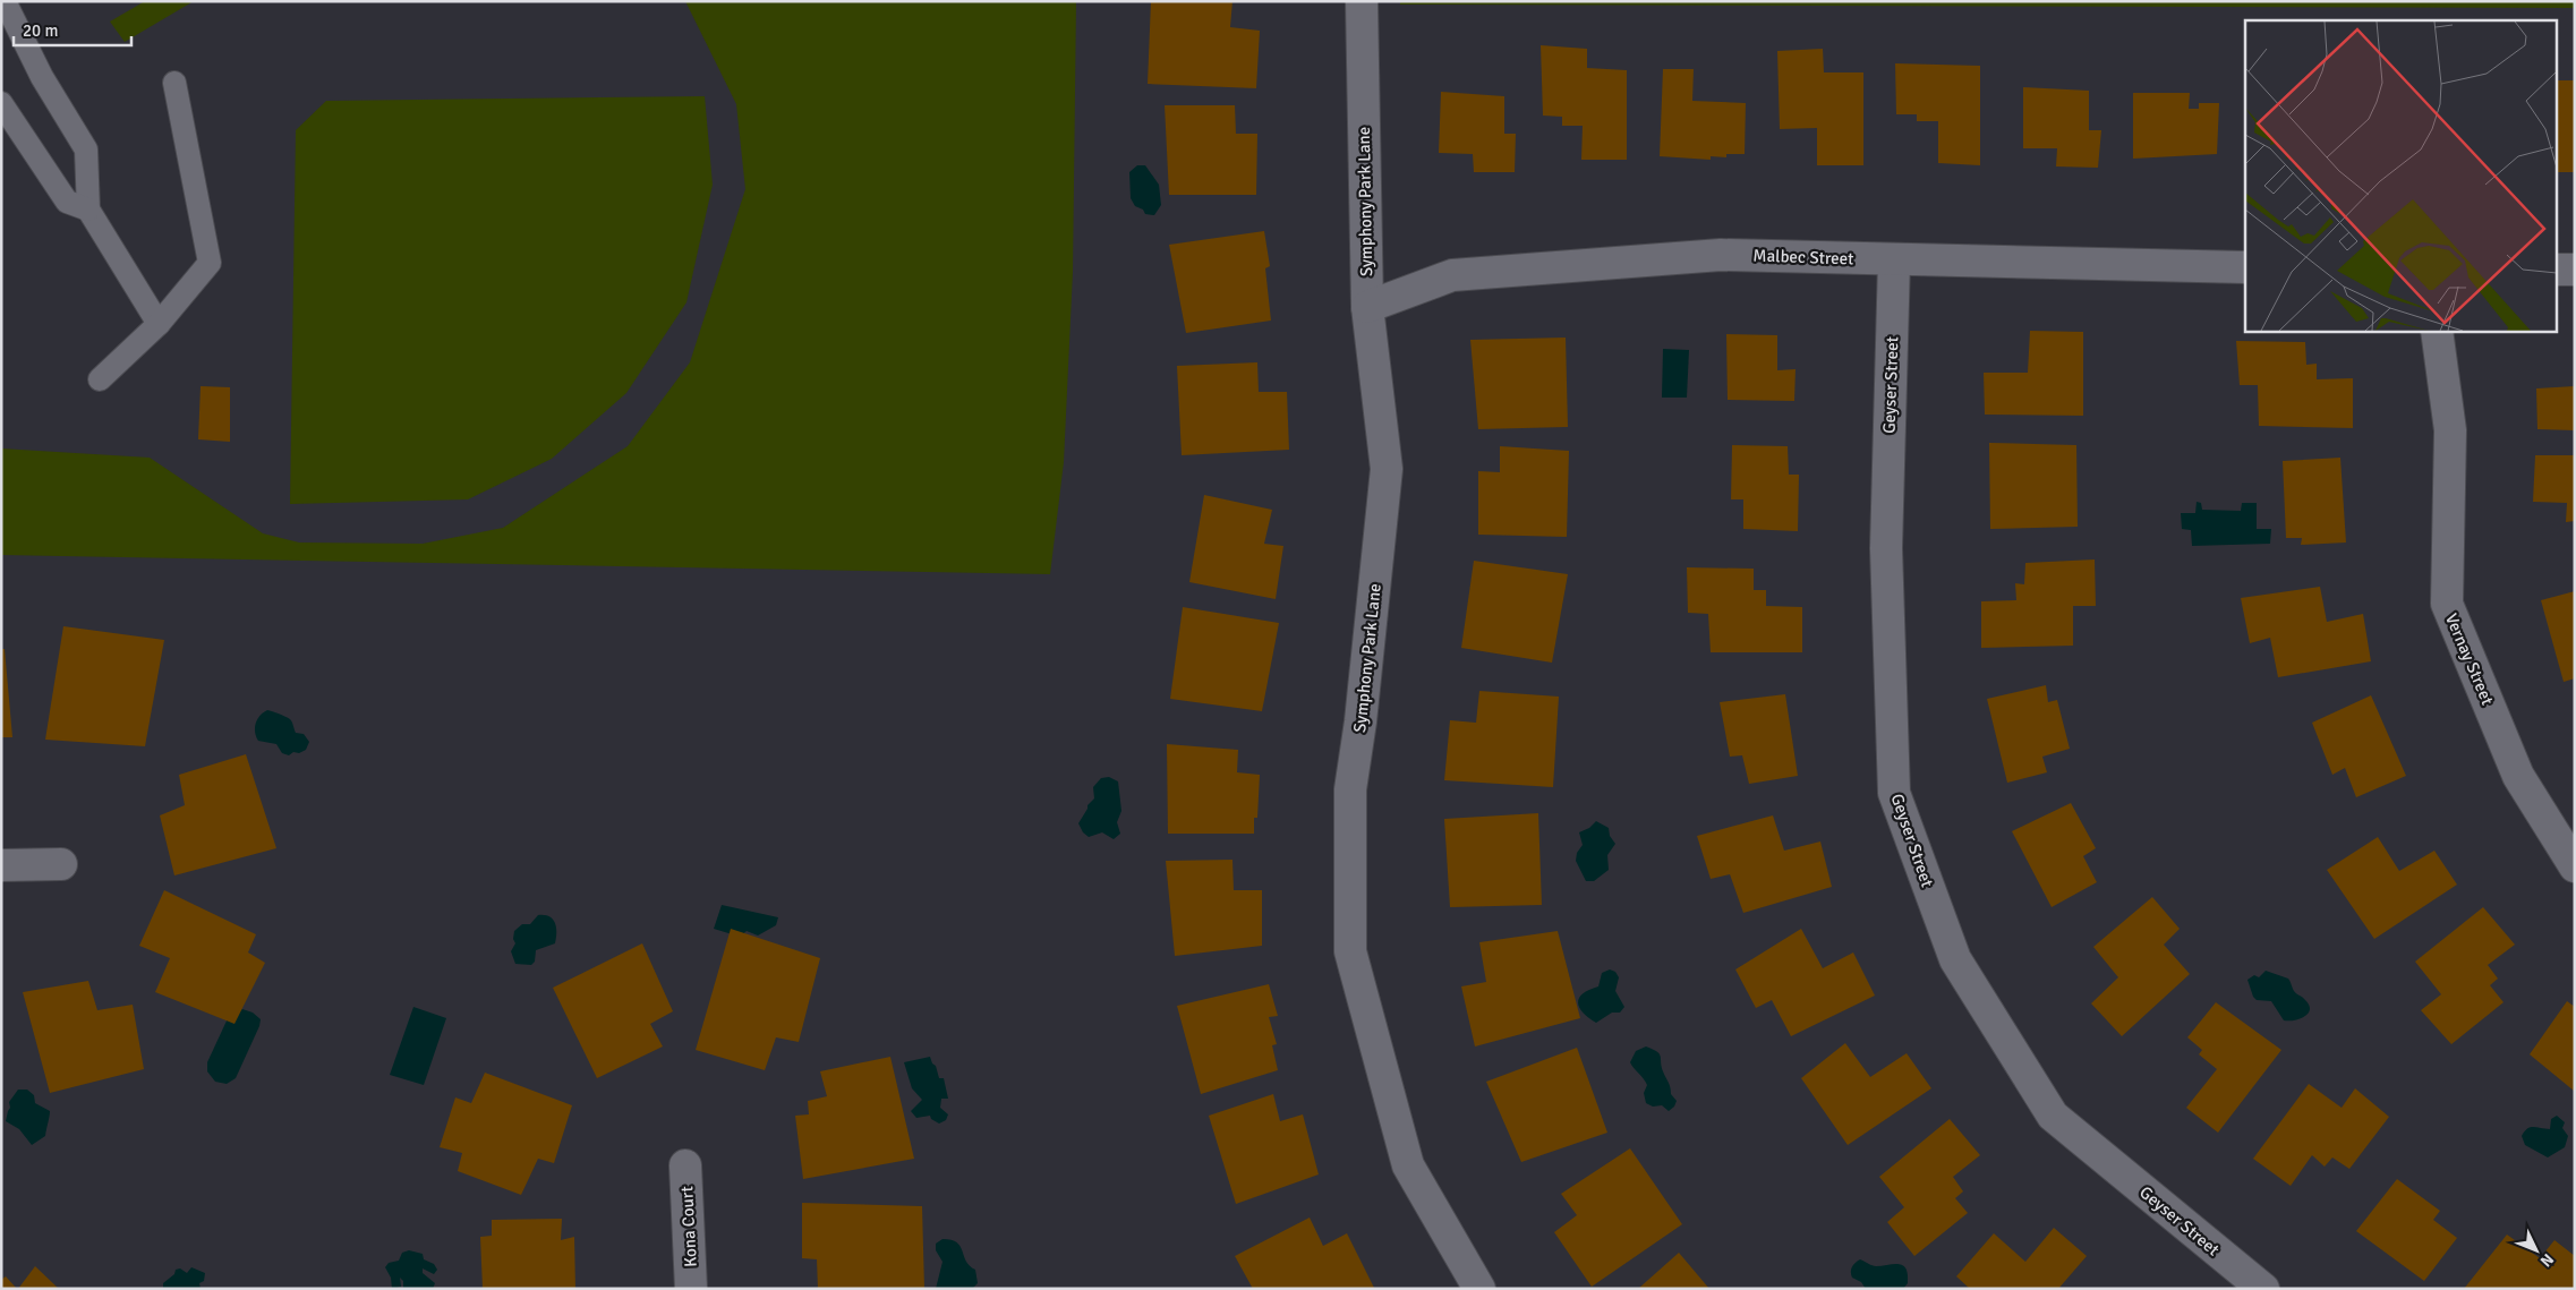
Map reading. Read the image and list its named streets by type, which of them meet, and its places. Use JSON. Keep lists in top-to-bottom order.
{
  "streets": {
    "street": [
      "Symphony Park Lane",
      "Malbec Street",
      "Geyser Street",
      "Vernay Street",
      "Kona Court"
    ]
  },
  "crossings": [
    ["Symphony Park Lane", "Malbec Street"],
    ["Malbec Street", "Geyser Street"]
  ],
  "scale_bar": "20 m",
  "north": "bottom right"
}
